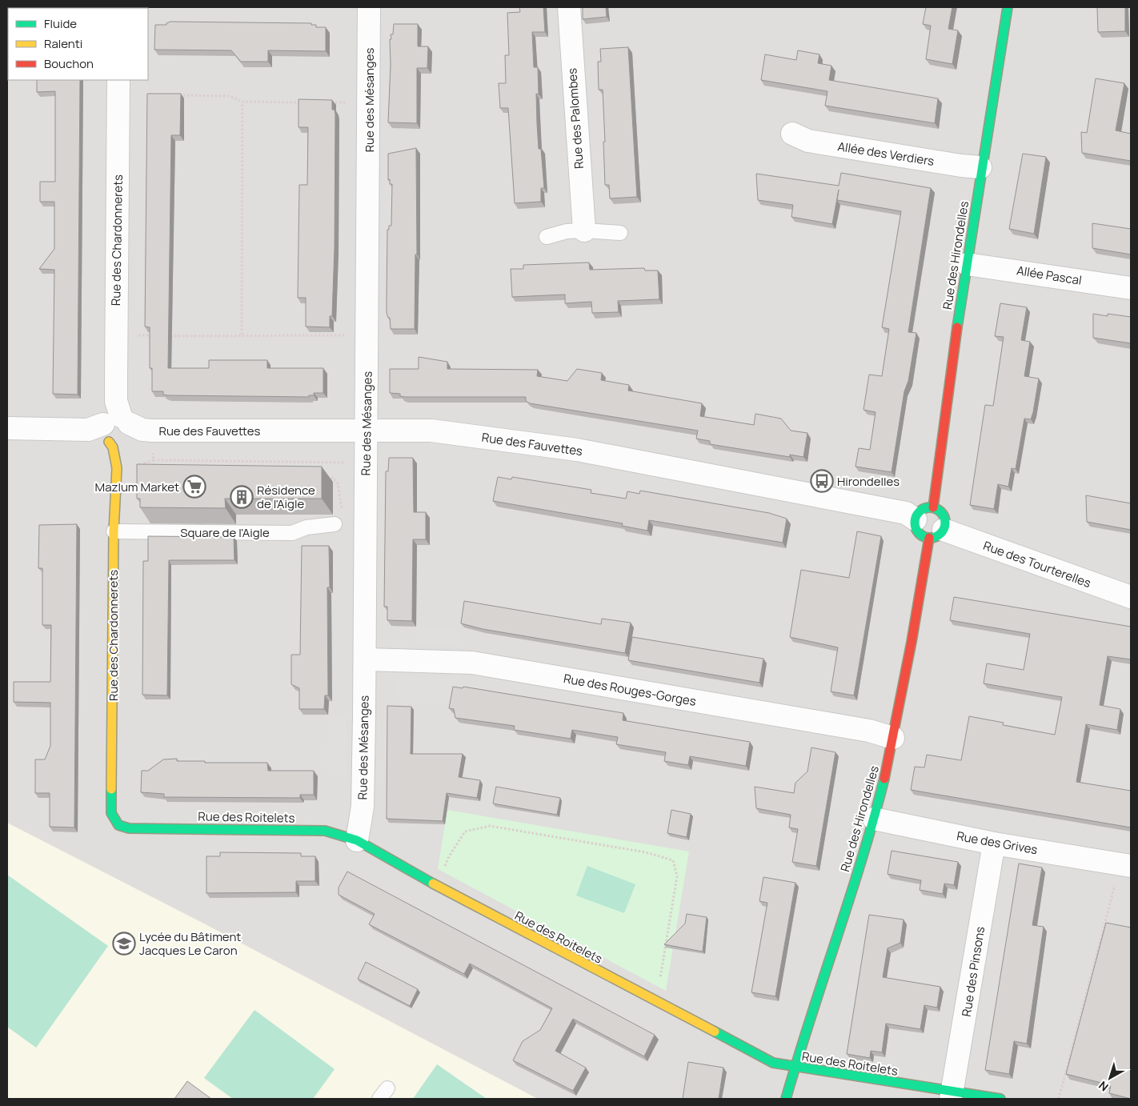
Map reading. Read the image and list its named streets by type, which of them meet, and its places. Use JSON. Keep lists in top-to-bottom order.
{
  "streets": {
    "street": [
      "Rue des Mésanges",
      "Rue des Palombes",
      "Allée des Verdiers",
      "Rue des Chardonnerets",
      "Rue des Hirondelles",
      "Allée Pascal",
      "Rue des Fauvettes",
      "Rue des Tourterelles",
      "Rue des Rouges-Gorges",
      "Rue des Roitelets",
      "Rue des Grives",
      "Rue des Pinsons"
    ],
    "lane": ["Square de l'Aigle"]
  },
  "crossings": [
    ["Rue des Mésanges", "Rue des Fauvettes"],
    ["Rue des Mésanges", "Rue des Rouges-Gorges"],
    ["Rue des Mésanges", "Rue des Roitelets"],
    ["Allée des Verdiers", "Rue des Hirondelles"],
    ["Rue des Chardonnerets", "Rue des Fauvettes"],
    ["Rue des Chardonnerets", "Square de l'Aigle"],
    ["Rue des Chardonnerets", "Rue des Roitelets"],
    ["Rue des Hirondelles", "Allée Pascal"],
    ["Rue des Hirondelles", "Rue des Fauvettes"],
    ["Rue des Hirondelles", "Rue des Tourterelles"],
    ["Rue des Hirondelles", "Rue des Rouges-Gorges"],
    ["Rue des Hirondelles", "Rue des Roitelets"],
    ["Rue des Hirondelles", "Rue des Grives"],
    ["Rue des Fauvettes", "Rue des Tourterelles"],
    ["Rue des Roitelets", "Rue des Pinsons"],
    ["Rue des Grives", "Rue des Pinsons"]
  ],
  "places": {
    "bus stop": ["Hirondelles"],
    "supermarket": ["Mazlum Market"],
    "building": ["Résidence de l'Aigle"],
    "school or university": ["Lycée du Bâtiment Jacques Le Caron"]
  },
  "legend": ["Fluide", "Ralenti", "Bouchon"],
  "north": "bottom left"
}
